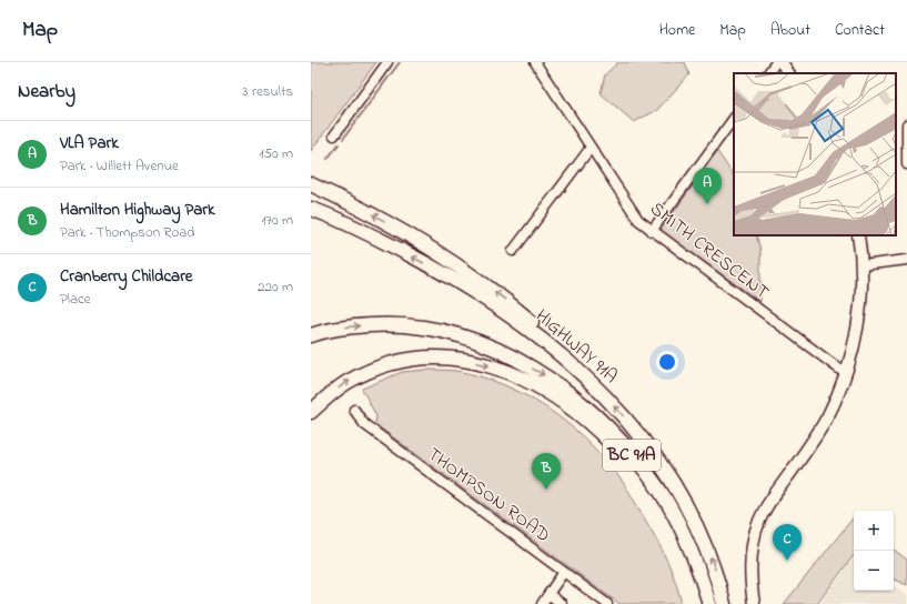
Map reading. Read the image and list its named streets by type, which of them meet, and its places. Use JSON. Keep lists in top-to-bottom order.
{
  "streets": {
    "highway": ["HIGHWAY 91A", "BC 91A"],
    "street": ["SMITH CRESCENT", "THOMPSON ROAD"]
  },
  "page": {
    "header": "Map",
    "nav": [
      "Home",
      "Map",
      "About",
      "Contact"
    ],
    "heading": ["Nearby", "3 results"],
    "list": [
      {
        "mark": "A",
        "name": "VLA Park",
        "note": "Park · Willett Avenue",
        "value": "150 m"
      },
      {
        "mark": "B",
        "name": "Hamilton Highway Park",
        "note": "Park · Thompson Road",
        "value": "170 m"
      },
      {
        "mark": "C",
        "name": "Cranberry Childcare",
        "note": "Place",
        "value": "220 m"
      }
    ],
    "pins": ["A", "B", "C"],
    "map_buttons": ["+", "−"]
  }
}
